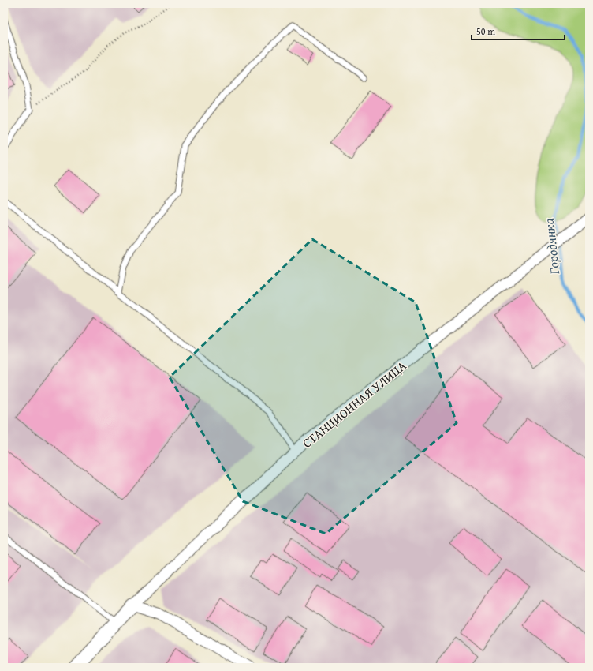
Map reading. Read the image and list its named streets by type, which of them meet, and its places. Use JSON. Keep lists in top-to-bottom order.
{
  "streets": {
    "street": ["СТАНЦИОННАЯ УЛИЦА"]
  },
  "water": ["Городянка"],
  "scale_bar": "50 m"
}
